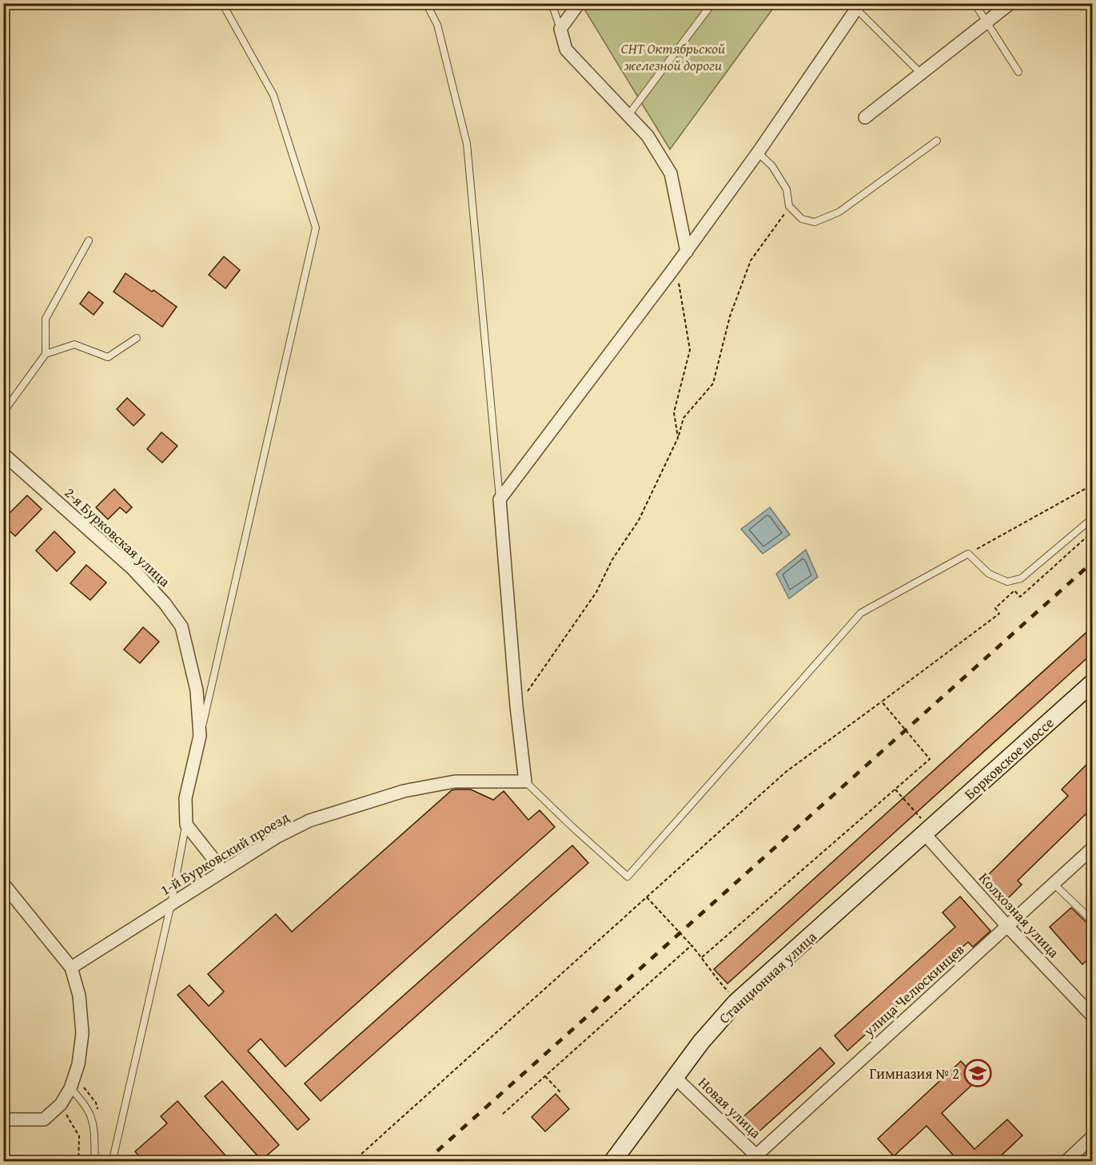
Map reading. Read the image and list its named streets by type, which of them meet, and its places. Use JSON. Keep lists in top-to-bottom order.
{
  "streets": {
    "main road": ["Борковское шоссе", "Станционная улица"],
    "street": [
      "2-я Бурковская улица",
      "1-й Бурковский проезд",
      "Колхозная улица",
      "улица Челюскинцев",
      "Новая улица"
    ]
  },
  "crossings": [
    ["Борковское шоссе", "Колхозная улица"],
    ["Борковское шоссе", "Станционная улица"],
    ["Колхозная улица", "Станционная улица"],
    ["Колхозная улица", "улица Челюскинцев"],
    ["Станционная улица", "Новая улица"],
    ["улица Челюскинцев", "Новая улица"]
  ],
  "parks": ["СНТ Октябрьской железной дороги"],
  "places": {
    "school or university": ["Гимназия № 2"]
  }
}
